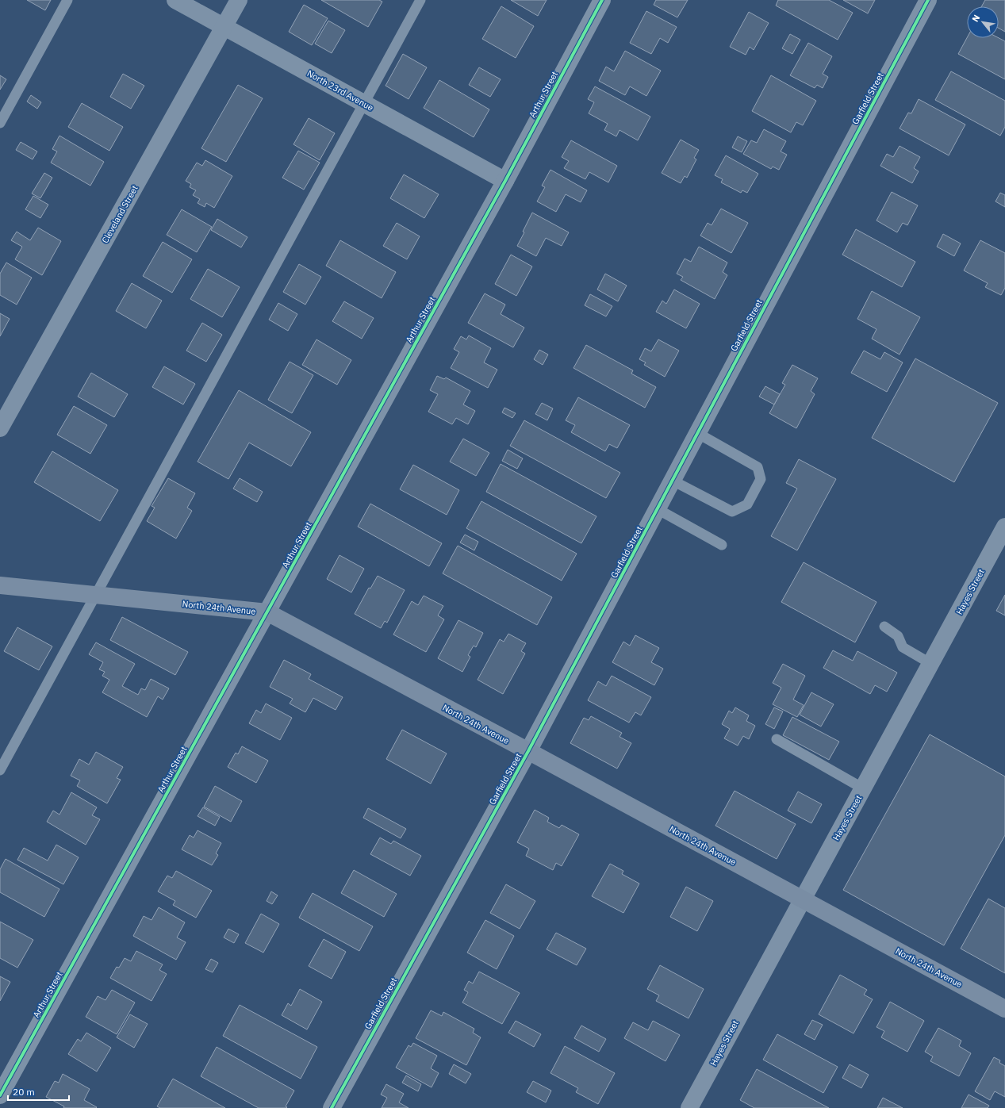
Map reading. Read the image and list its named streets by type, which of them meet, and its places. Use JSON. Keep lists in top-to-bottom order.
{
  "streets": {
    "street": [
      "North 23rd Avenue",
      "Arthur Street",
      "Garfield Street",
      "Cleveland Street",
      "Hayes Street",
      "North 24th Avenue"
    ]
  },
  "crossings": [
    ["North 23rd Avenue", "Arthur Street"],
    ["North 23rd Avenue", "Cleveland Street"],
    ["Arthur Street", "North 24th Avenue"],
    ["Garfield Street", "North 24th Avenue"],
    ["Hayes Street", "North 24th Avenue"]
  ],
  "scale_bar": "20 m",
  "north": "top left"
}
